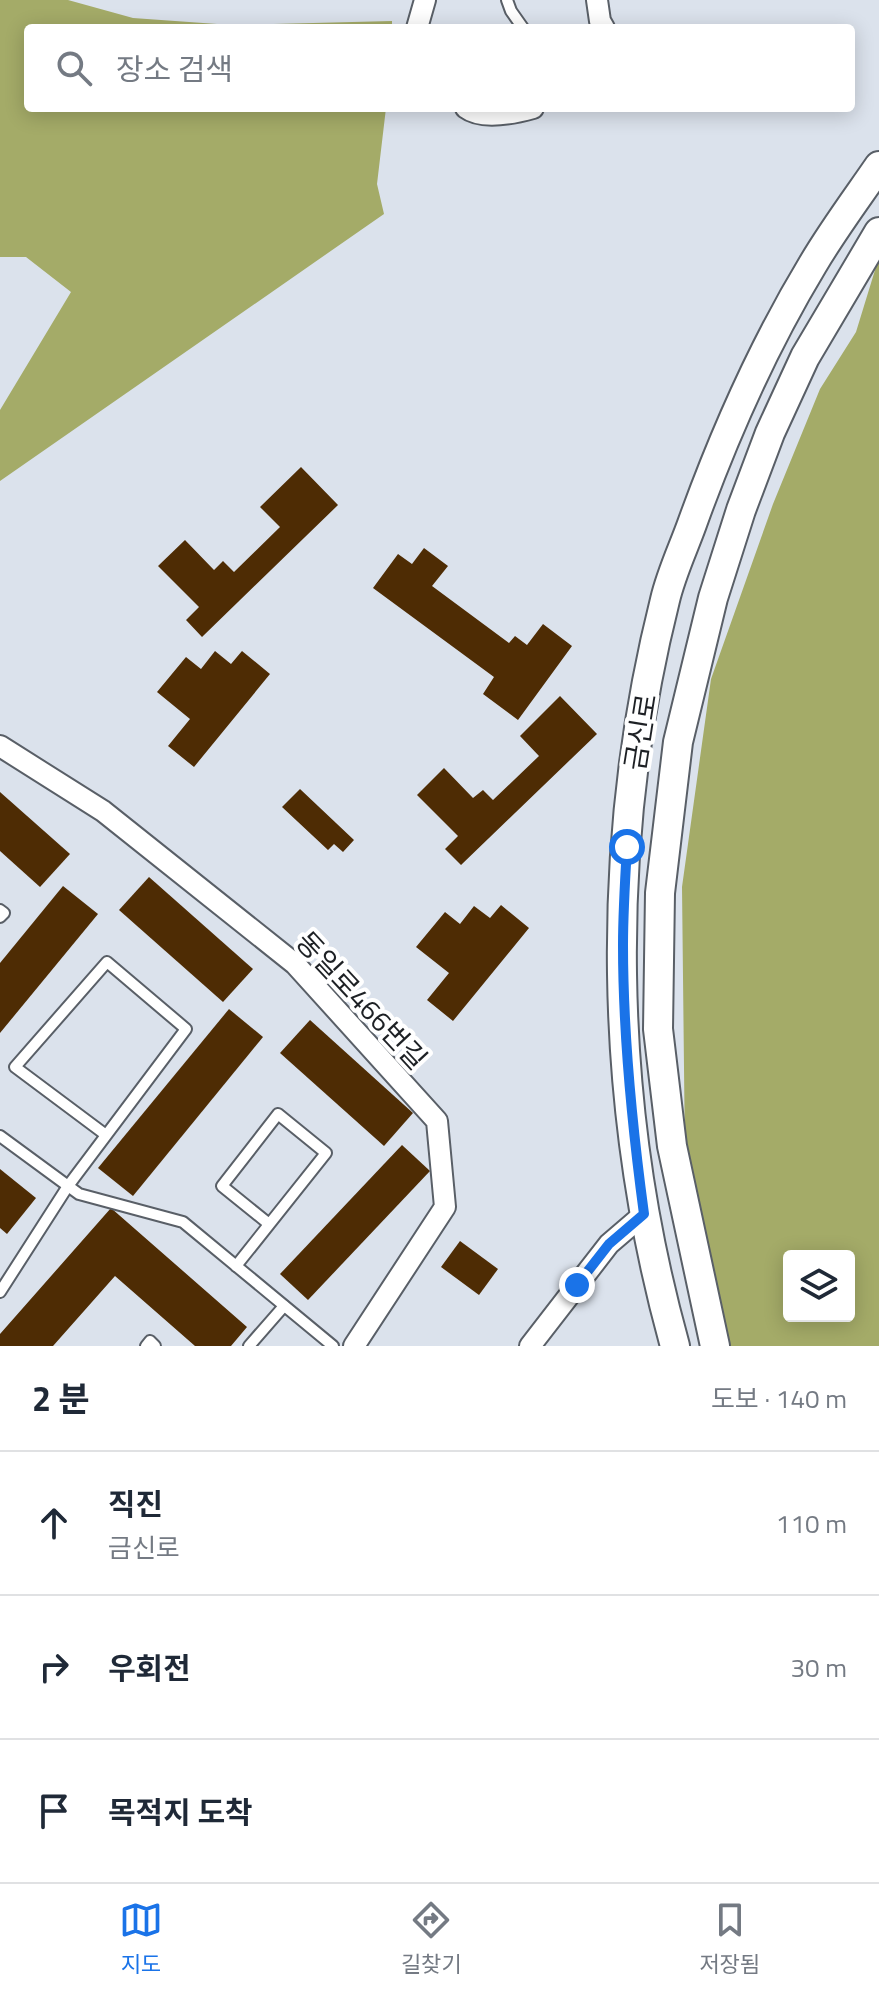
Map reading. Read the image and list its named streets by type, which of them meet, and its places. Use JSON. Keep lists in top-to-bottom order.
{
  "streets": {
    "street": ["금신로", "동일로466번길"]
  },
  "page": {
    "search": "장소 검색",
    "heading": ["2 분", "도보 · 140 m"],
    "list": [
      ["직진", "금신로", "110 m"],
      ["우회전", "30 m"],
      "목적지 도착"
    ],
    "nav": ["지도", "길찾기", "저장됨"]
  }
}
